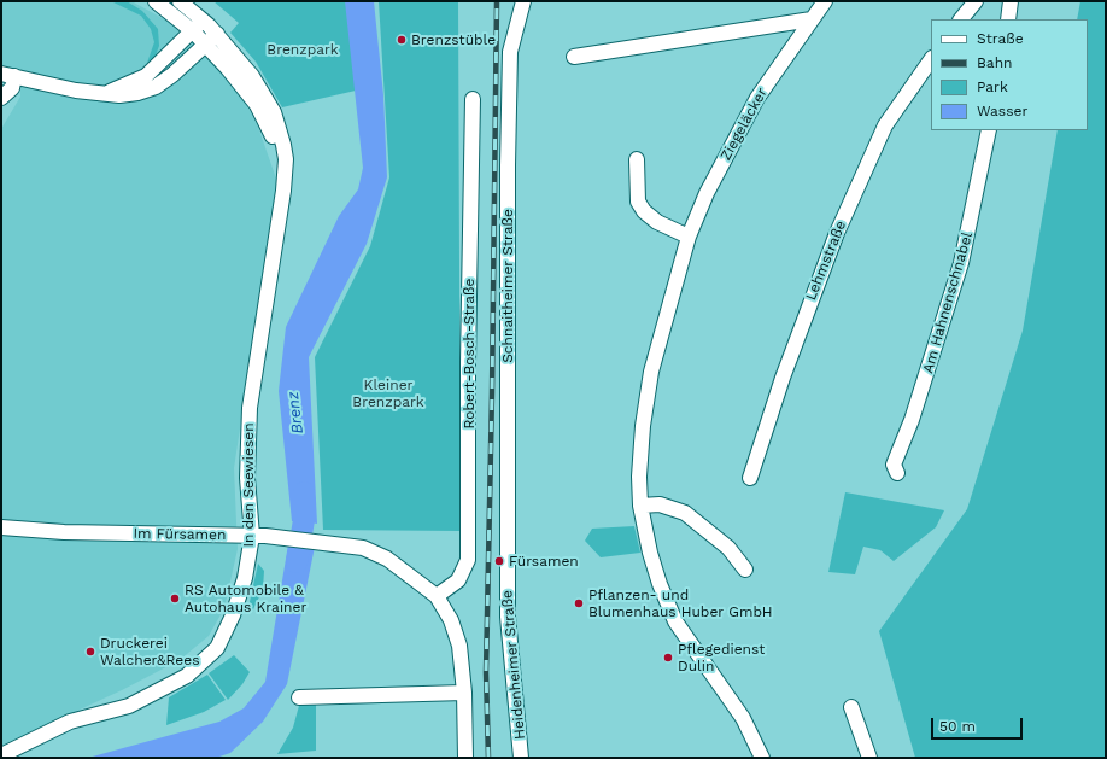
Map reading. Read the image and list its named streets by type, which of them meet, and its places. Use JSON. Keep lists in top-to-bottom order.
{
  "streets": {
    "street": [
      "Ziegeläcker",
      "Lehmstraße",
      "Schnaitheimer Straße",
      "Am Hahnenschnabel",
      "Robert-Bosch-Straße",
      "In den Seewiesen",
      "Im Fürsamen",
      "Heidenheimer Straße"
    ]
  },
  "crossings": [
    ["Schnaitheimer Straße", "Heidenheimer Straße"],
    ["Robert-Bosch-Straße", "Im Fürsamen"],
    ["In den Seewiesen", "Im Fürsamen"]
  ],
  "water": ["Brenz"],
  "parks": ["Brenzpark", "Kleiner Brenzpark"],
  "places": [
    "Brenzstüble",
    "Fürsamen",
    "RS Automobile & Autohaus Krainer",
    "Pflanzen- und Blumenhaus Huber GmbH",
    "Druckerei Walcher&Rees",
    "Pflegedienst Dulin"
  ],
  "legend": [
    "Straße",
    "Bahn",
    "Park",
    "Wasser"
  ],
  "scale_bar": "50 m"
}
